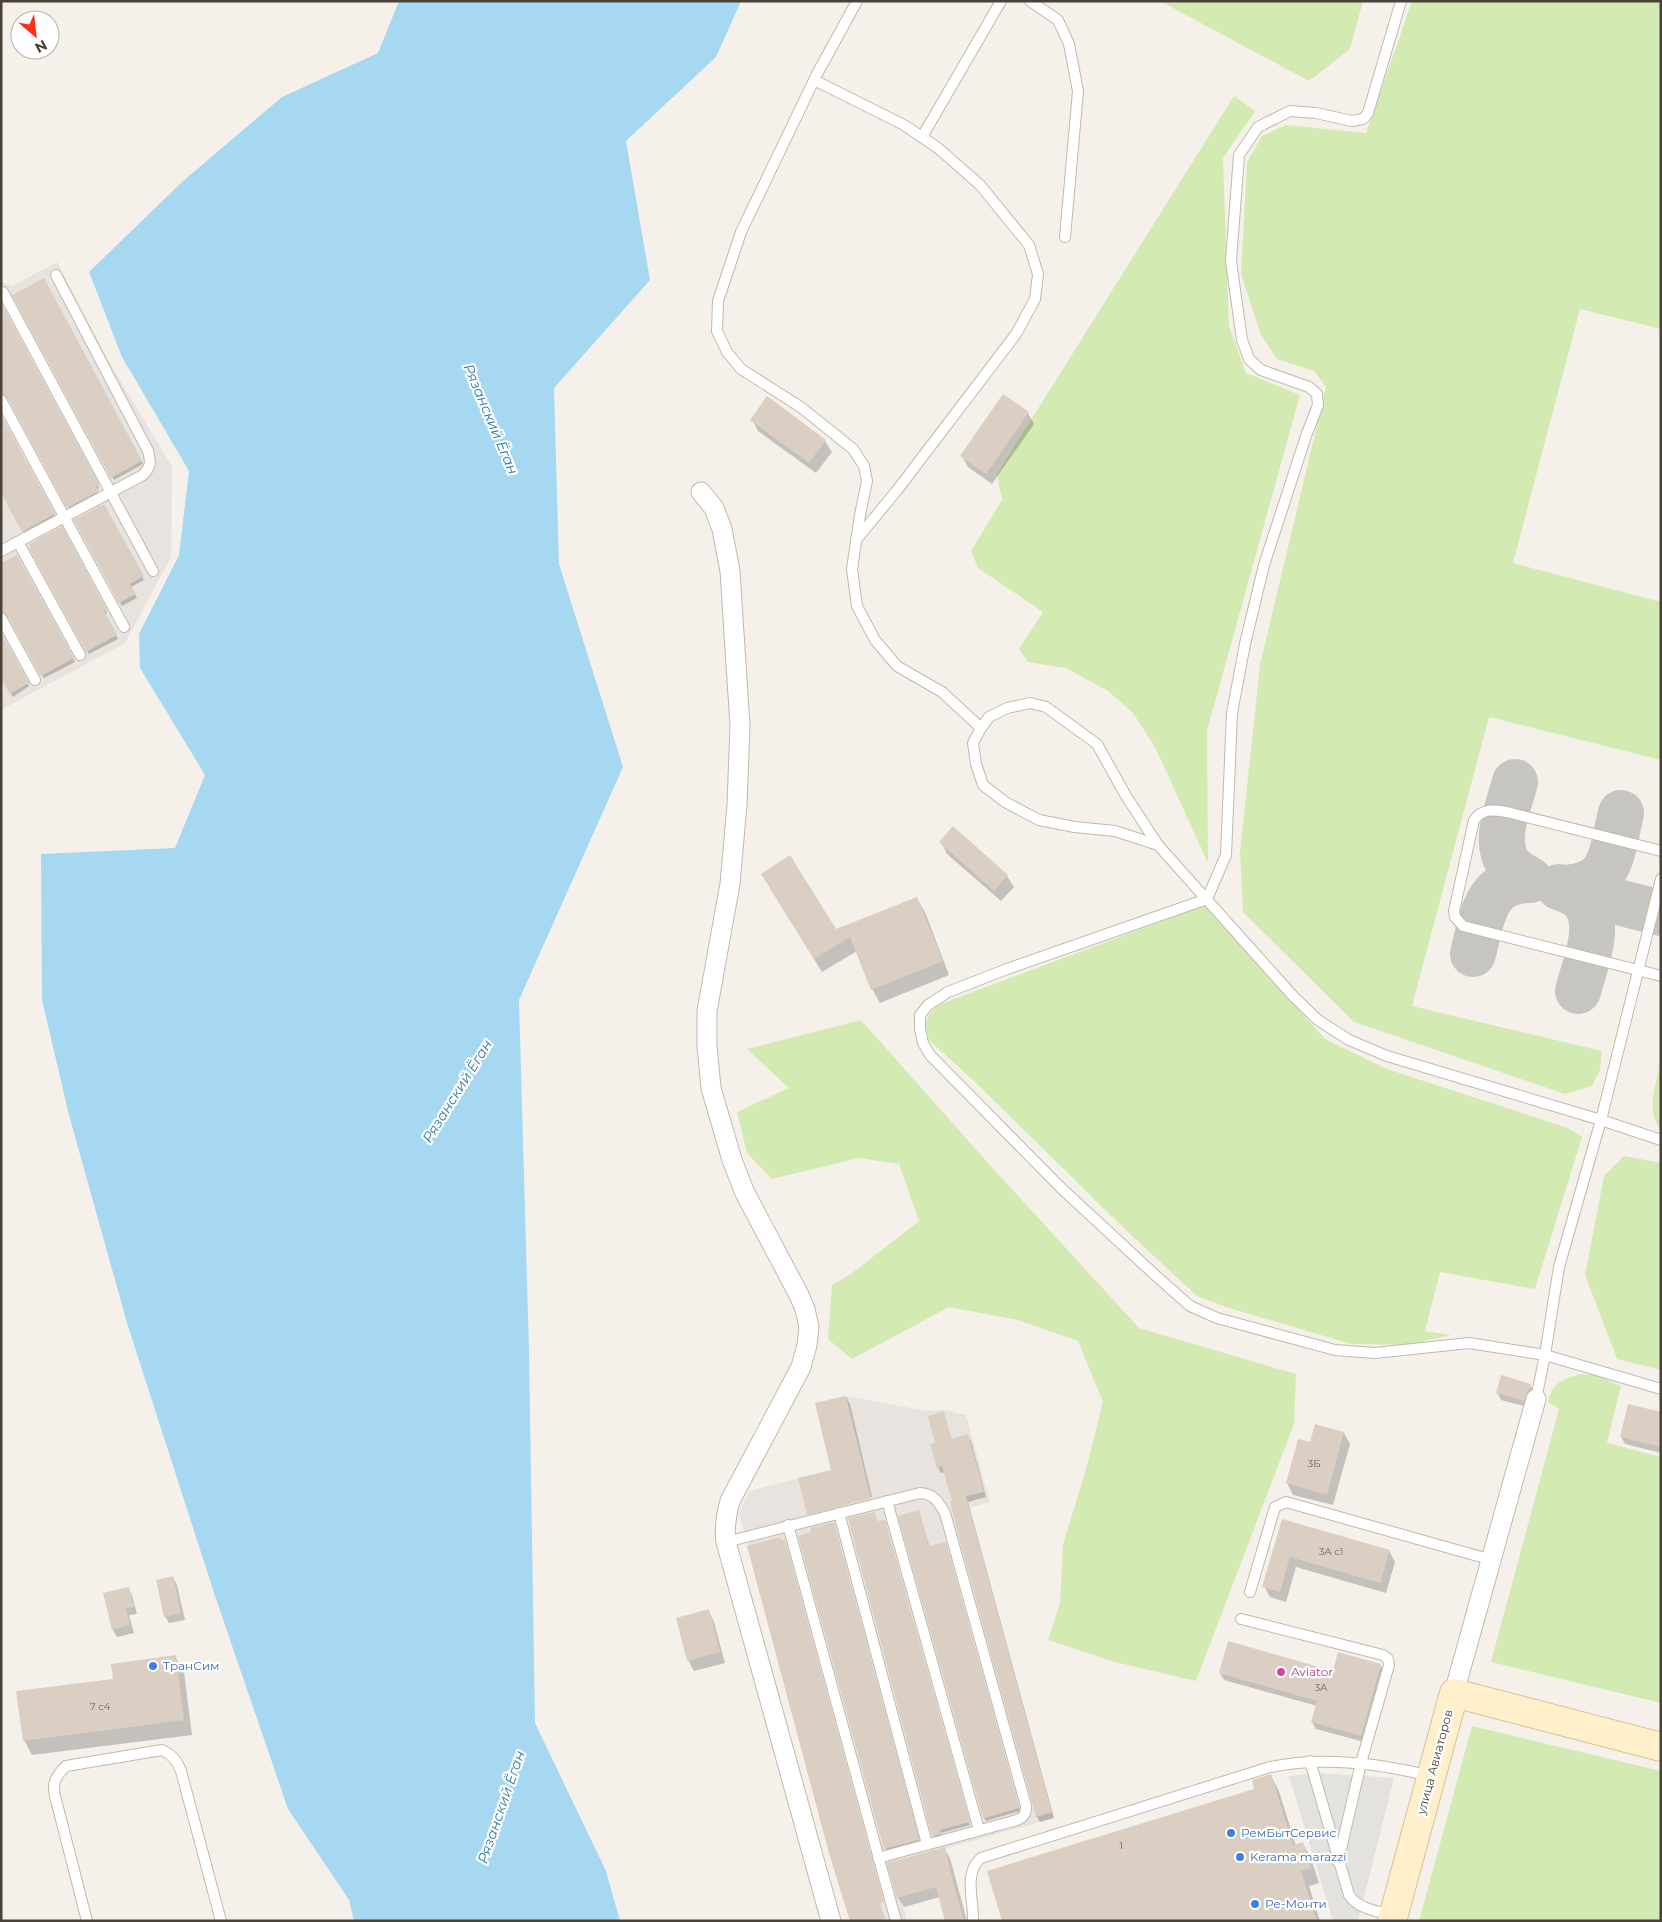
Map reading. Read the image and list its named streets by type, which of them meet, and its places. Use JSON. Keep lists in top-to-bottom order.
{
  "streets": {
    "main road": ["улица Авиаторов"]
  },
  "water": ["Рязанский Ёган"],
  "places": [
    "ТранСим",
    "Aviator",
    "РемБытСервис",
    "Kerama marazzi",
    "Ре-Монти"
  ],
  "house_numbers": [
    "3Б",
    "3А с1",
    "3А",
    "7 с4",
    "1"
  ],
  "north": "bottom right"
}
